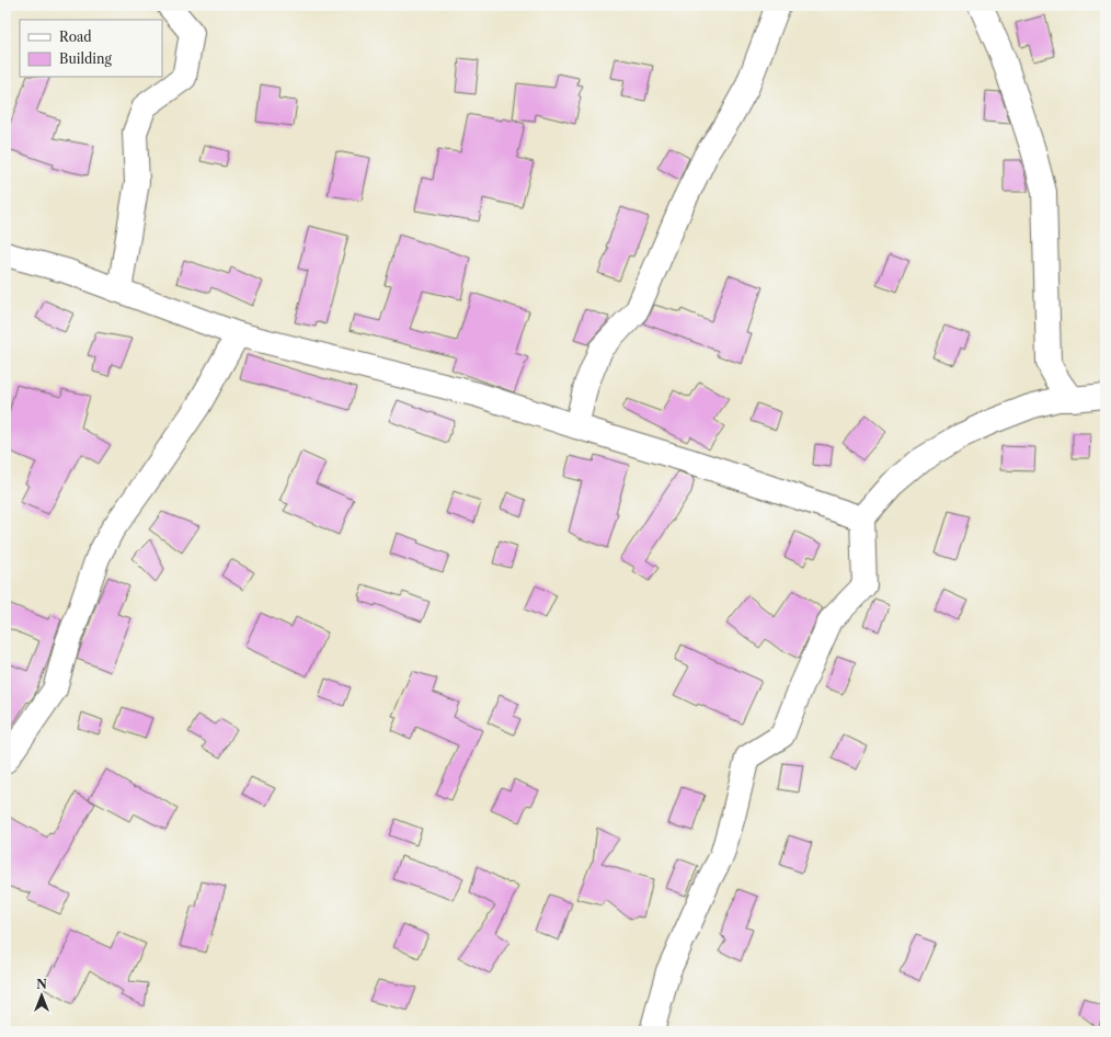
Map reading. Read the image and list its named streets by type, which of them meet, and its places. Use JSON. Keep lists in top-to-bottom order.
{
  "legend": ["Road", "Building"],
  "north": "top"
}
